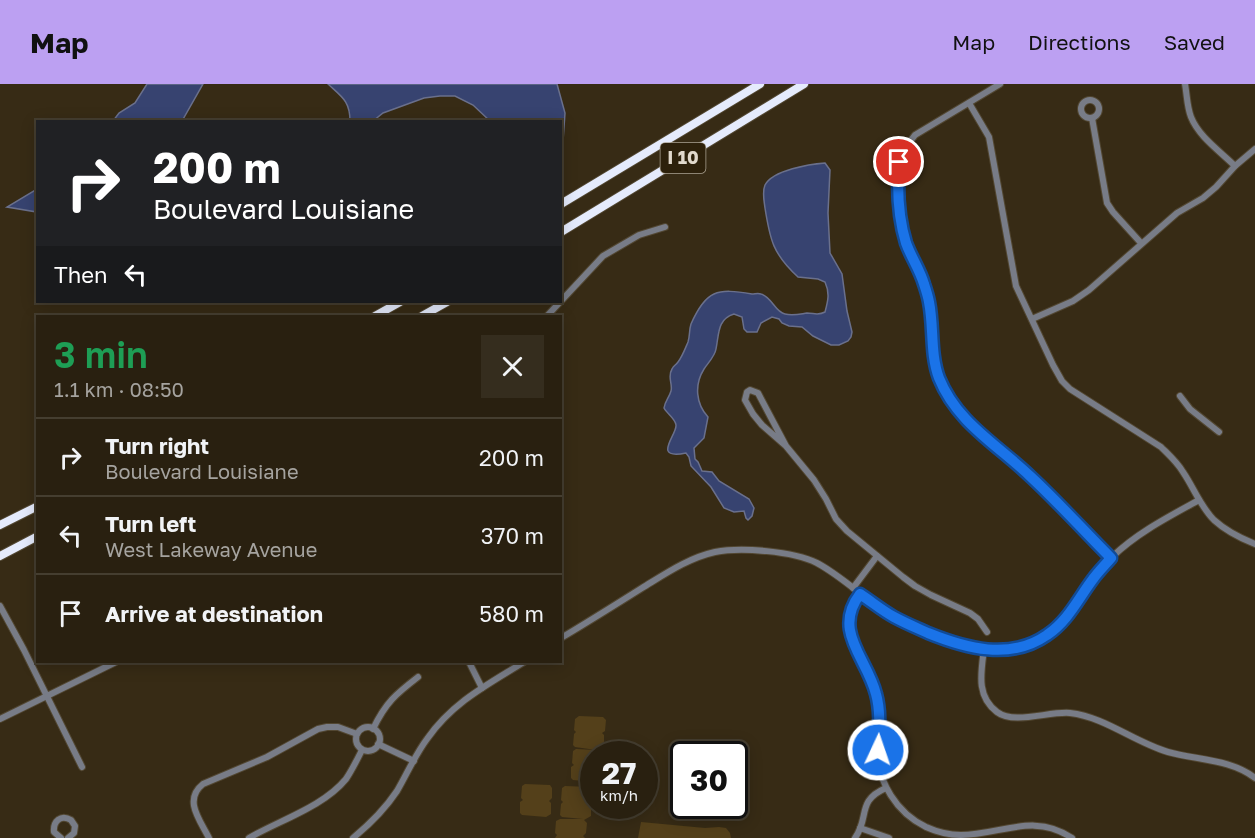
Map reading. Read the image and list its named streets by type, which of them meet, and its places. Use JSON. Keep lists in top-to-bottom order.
{
  "streets": {
    "highway": ["I 10"]
  },
  "page": {
    "header": "Map",
    "nav": ["Map", "Directions", "Saved"],
    "turn": ["200 m", "Boulevard Louisiane"],
    "then": "Then",
    "heading": ["3 min", "1.1 km · 08:50"],
    "list": [
      {
        "name": "Turn right",
        "note": "Boulevard Louisiane",
        "value": "200 m"
      },
      {
        "name": "Turn left",
        "note": "West Lakeway Avenue",
        "value": "370 m"
      },
      {
        "name": "Arrive at destination",
        "value": "580 m"
      }
    ],
    "speed": "27 km/h",
    "limit": "30"
  }
}
